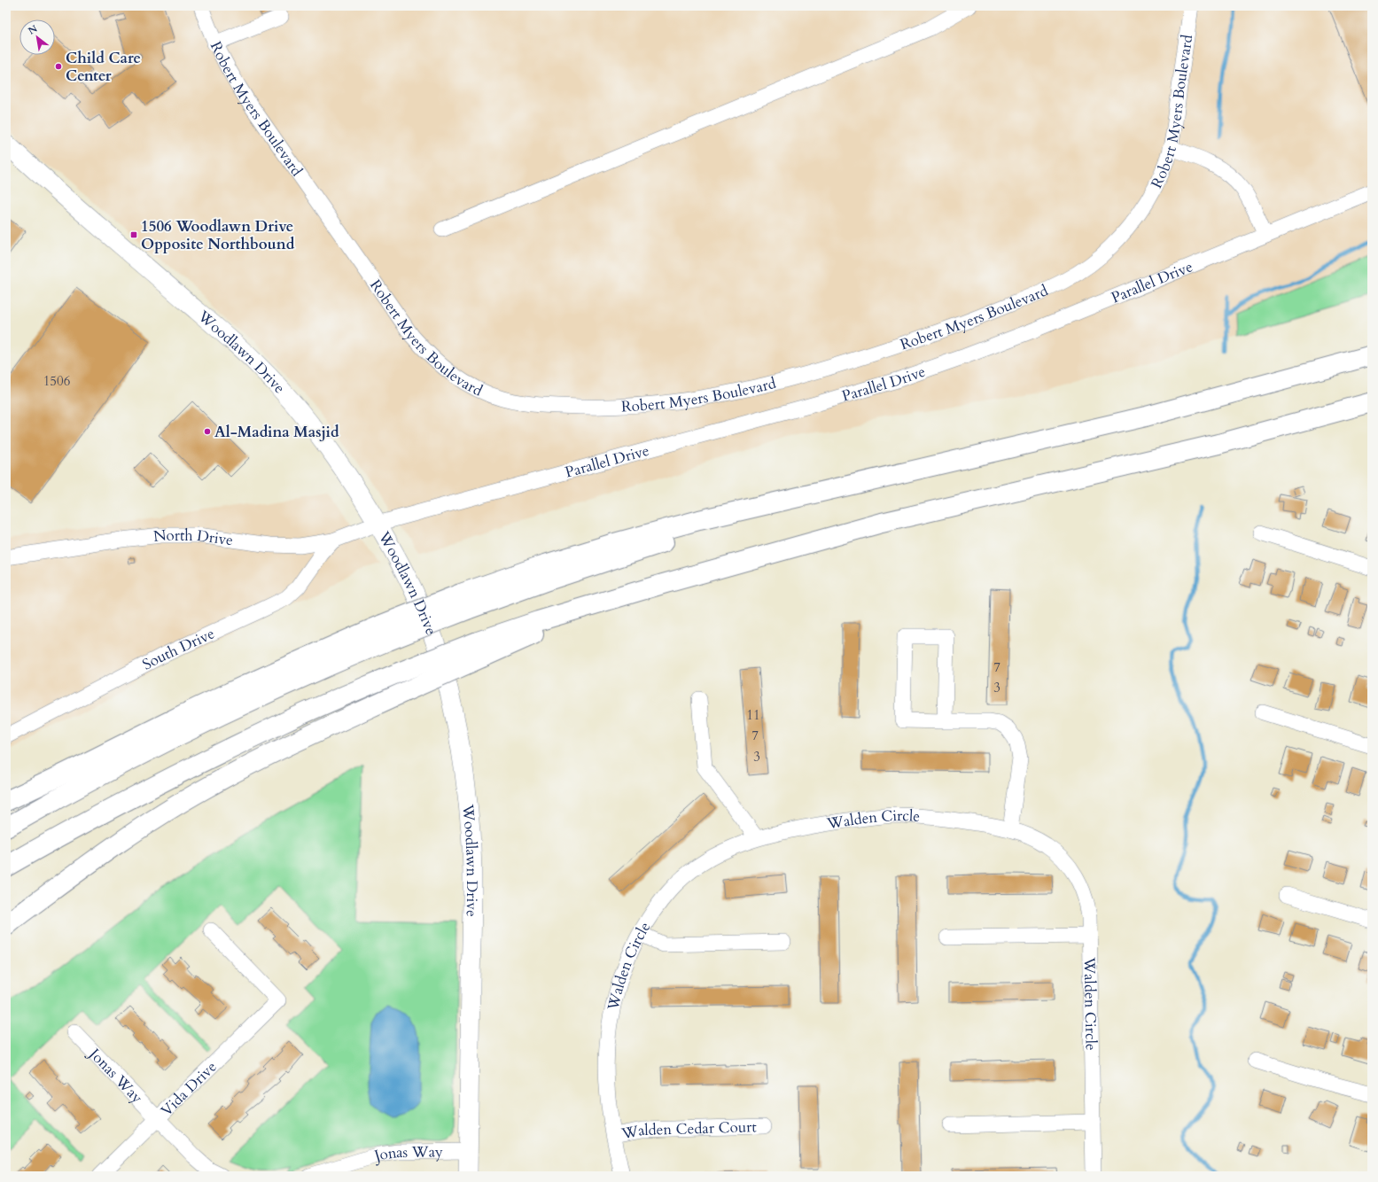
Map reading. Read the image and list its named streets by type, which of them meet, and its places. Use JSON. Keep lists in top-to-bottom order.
{
  "streets": {
    "main road": ["Woodlawn Drive"],
    "street": [
      "Robert Myers Boulevard",
      "Parallel Drive",
      "North Drive",
      "South Drive",
      "Walden Circle",
      "Jonas Way",
      "Vida Drive",
      "Walden Cedar Court"
    ]
  },
  "crossings": [
    ["Parallel Drive", "Woodlawn Drive"],
    ["Parallel Drive", "North Drive"],
    ["Woodlawn Drive", "North Drive"],
    ["Woodlawn Drive", "Jonas Way"],
    ["North Drive", "South Drive"],
    ["Walden Circle", "Walden Cedar Court"],
    ["Jonas Way", "Vida Drive"]
  ],
  "places": {
    "other": ["Child Care Center", "Al-Madina Masjid"],
    "transit": ["1506 Woodlawn Drive Opposite Northbound"]
  },
  "house_numbers": [
    "1506",
    "7",
    "3",
    "11",
    "7",
    "3"
  ],
  "north": "top left"
}
